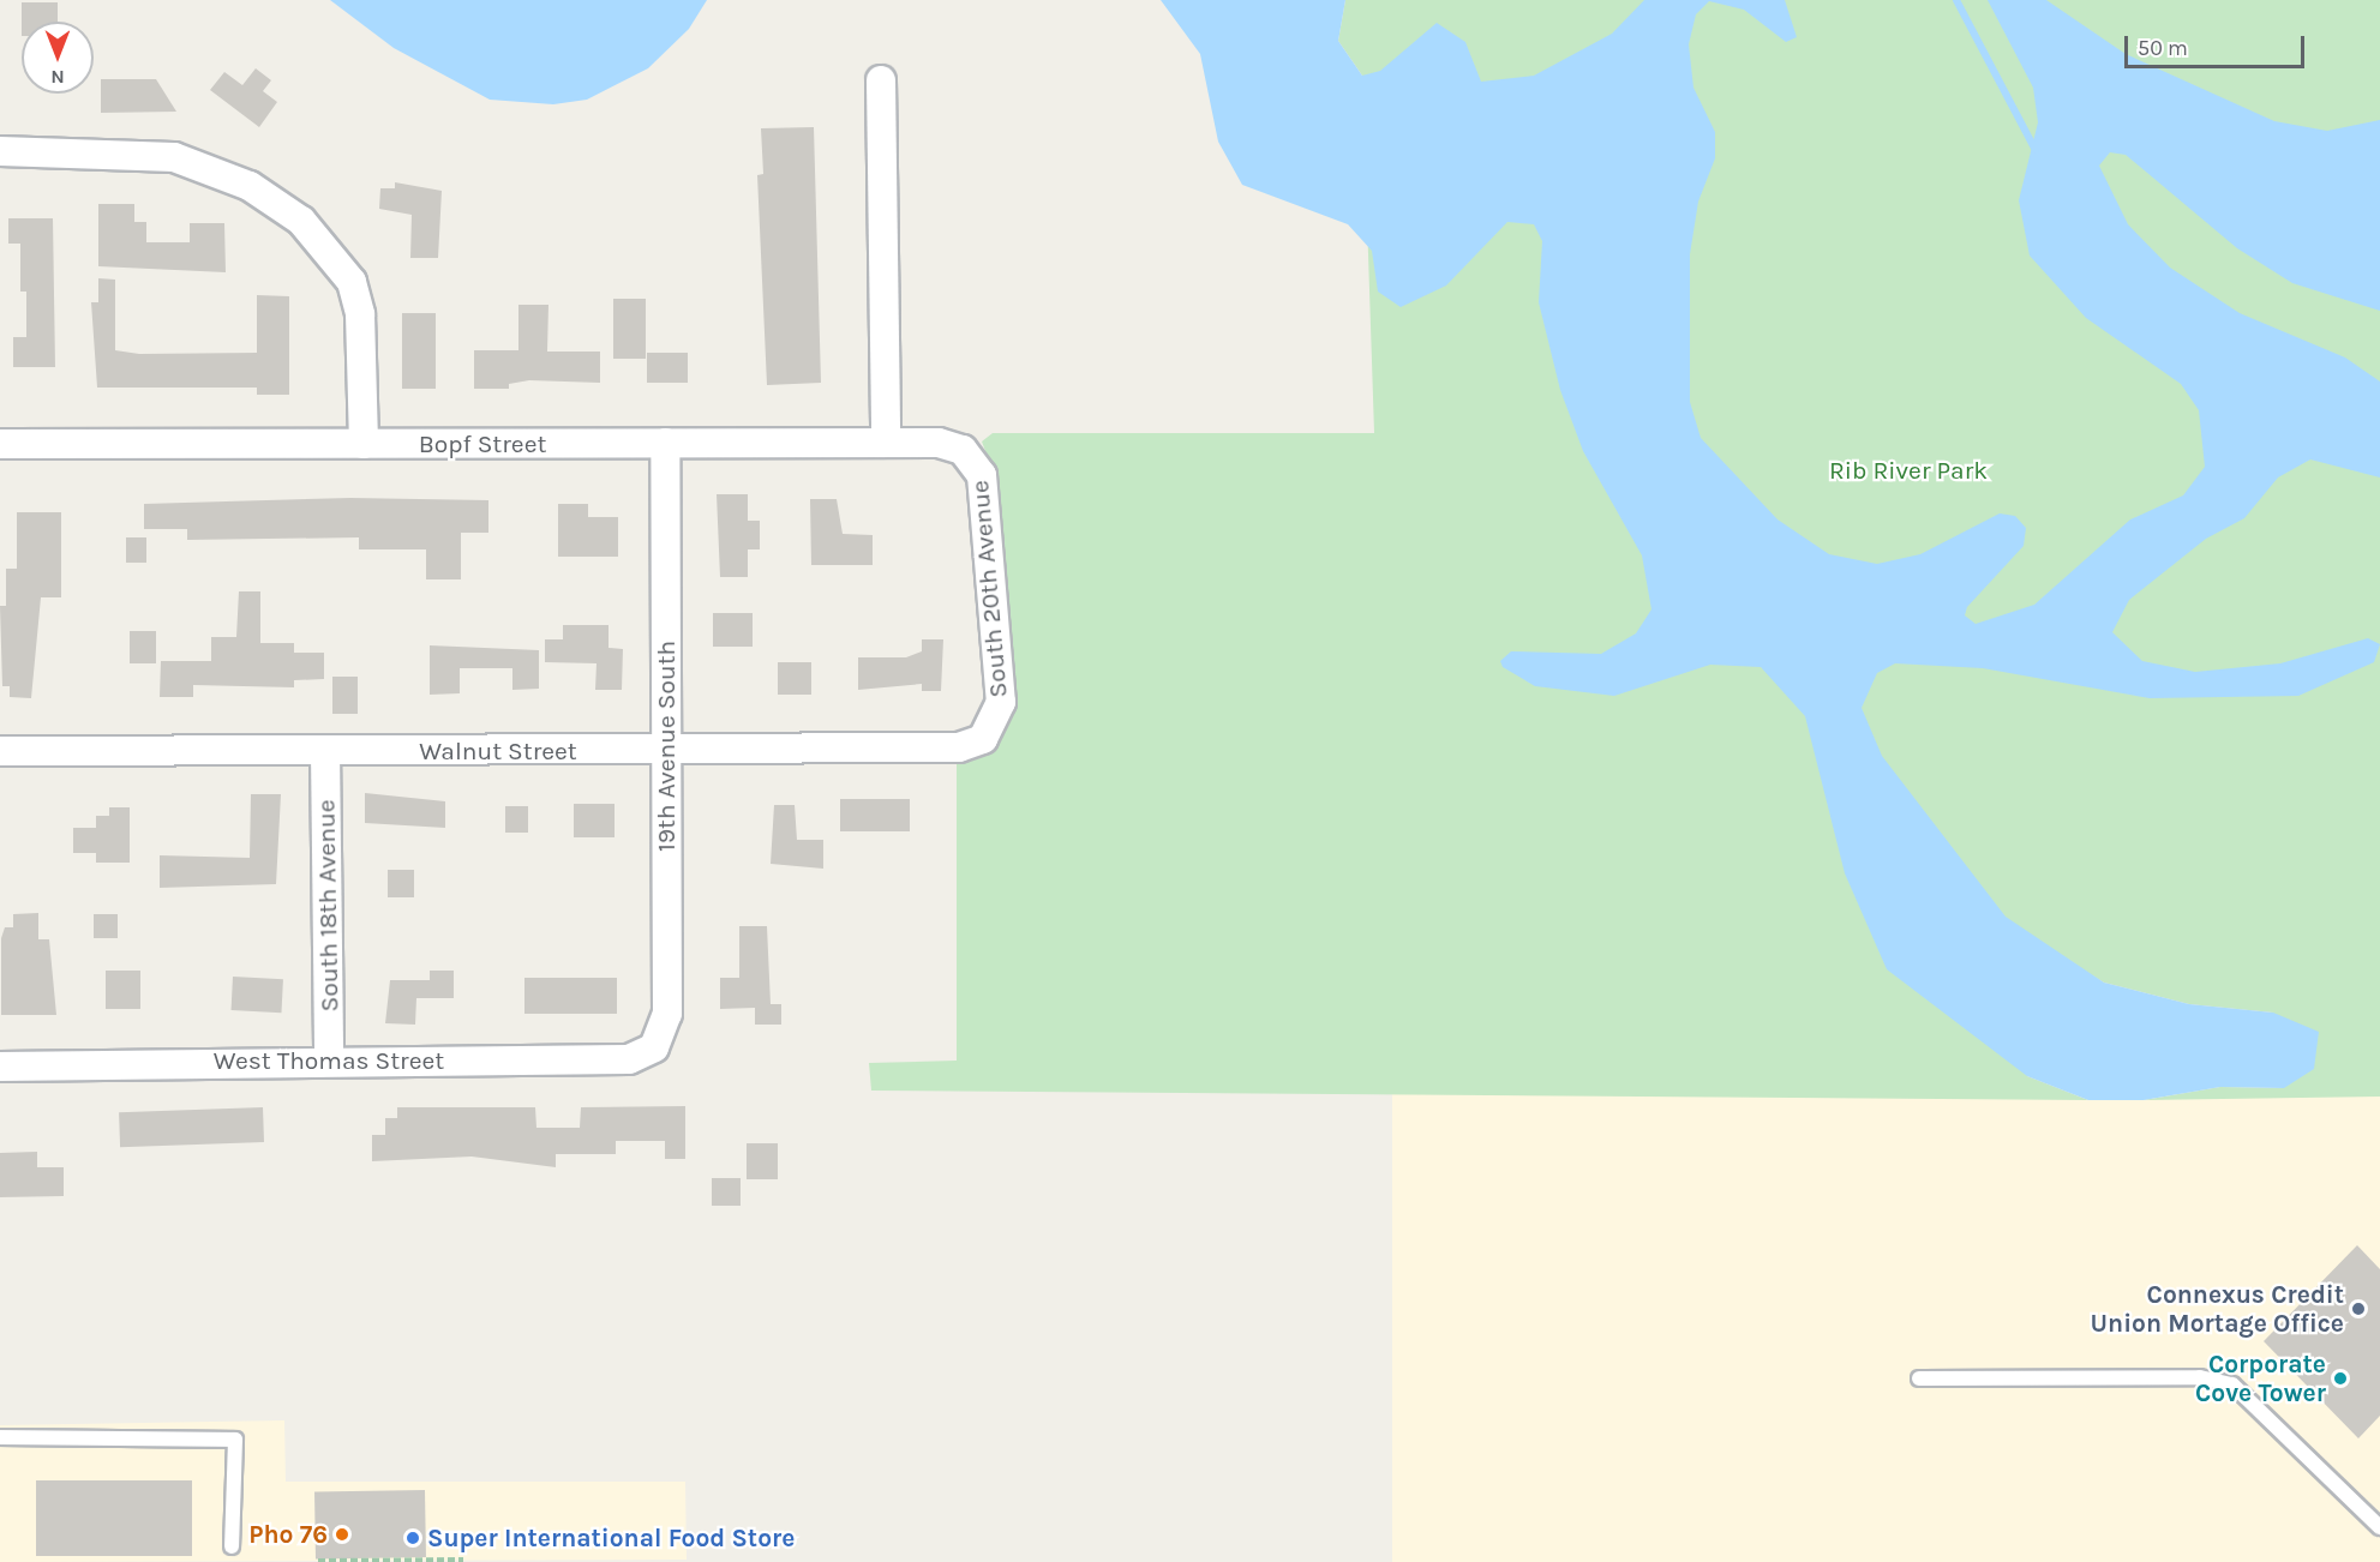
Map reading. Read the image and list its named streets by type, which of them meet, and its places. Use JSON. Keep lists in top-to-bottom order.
{
  "streets": {
    "street": [
      "Bopf Street",
      "South 20th Avenue",
      "19th Avenue South",
      "Walnut Street",
      "South 18th Avenue",
      "West Thomas Street"
    ]
  },
  "crossings": [
    ["Bopf Street", "South 20th Avenue"],
    ["Bopf Street", "19th Avenue South"],
    ["South 20th Avenue", "Walnut Street"],
    ["19th Avenue South", "Walnut Street"],
    ["19th Avenue South", "West Thomas Street"],
    ["Walnut Street", "South 18th Avenue"],
    ["South 18th Avenue", "West Thomas Street"]
  ],
  "parks": ["Rib River Park"],
  "places": [
    "Connexus Credit Union Mortage Office",
    "Corporate Cove Tower",
    "Pho 76",
    "Super International Food Store"
  ],
  "scale_bar": "50 m",
  "north": "bottom"
}
